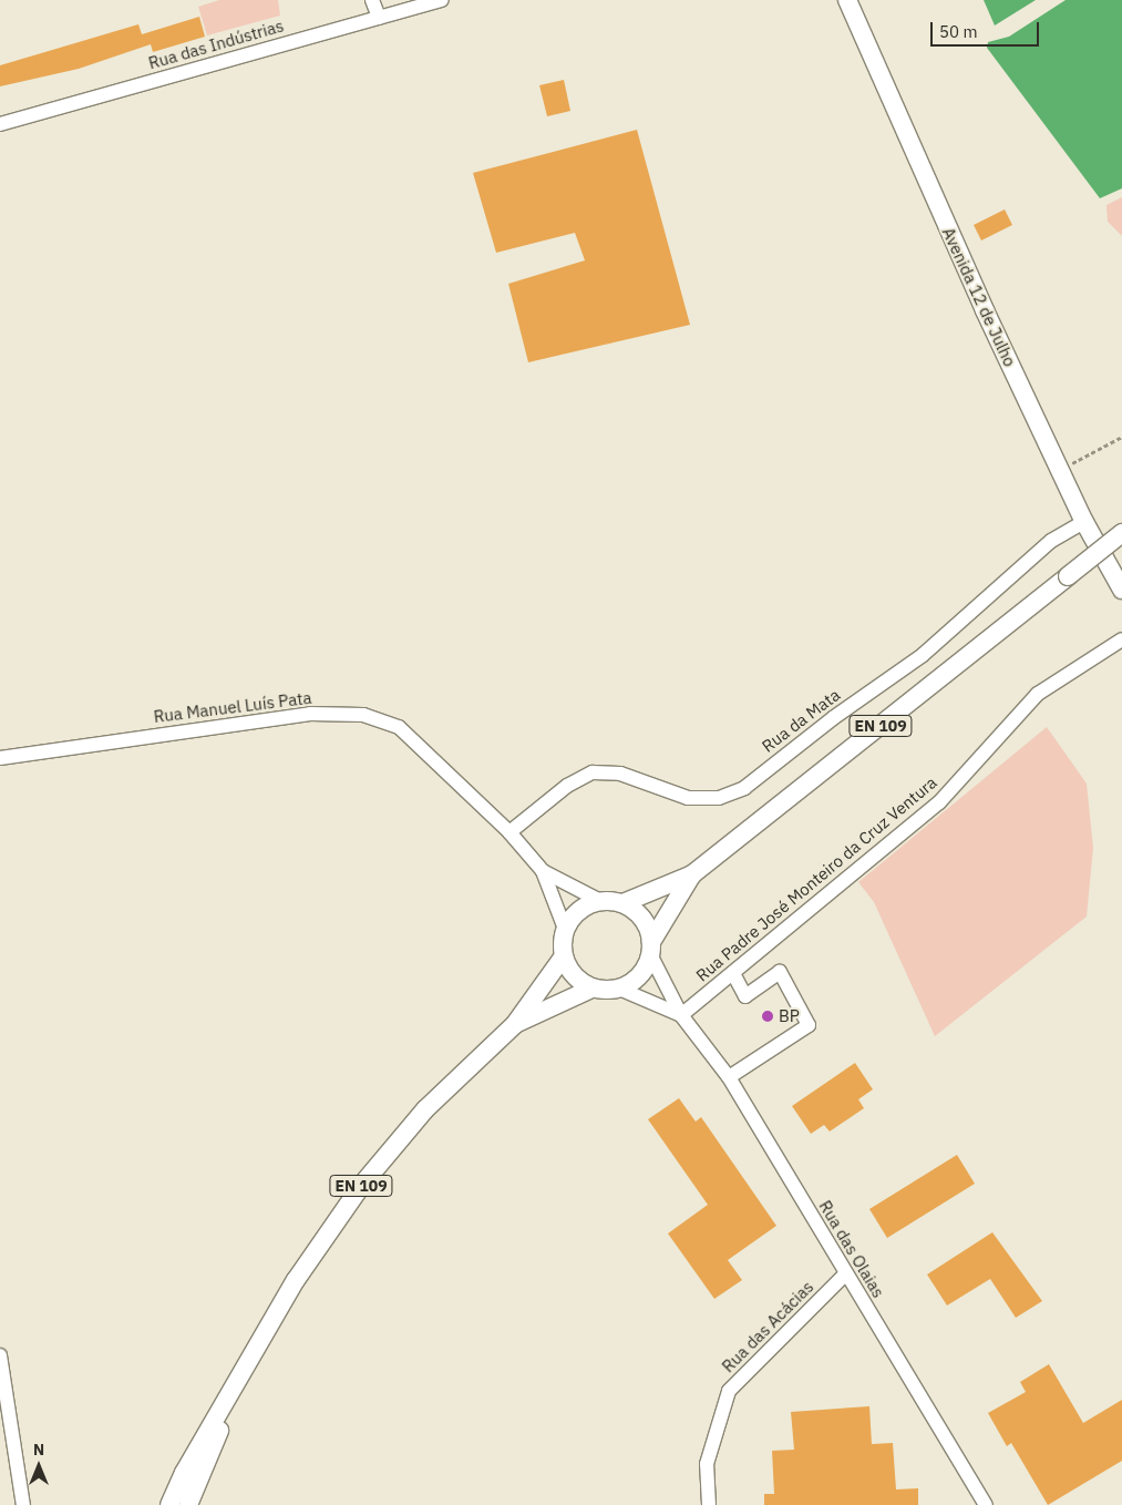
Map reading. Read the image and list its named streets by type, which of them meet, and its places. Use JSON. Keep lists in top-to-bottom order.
{
  "streets": {
    "main road": ["Avenida 12 de Julho", "EN 109"],
    "street": [
      "Rua das Indústrias",
      "Rua Manuel Luís Pata",
      "Rua da Mata",
      "Rua Padre José Monteiro da Cruz Ventura",
      "Rua das Olaias",
      "Rua das Acácias"
    ]
  },
  "crossings": [
    ["Avenida 12 de Julho", "Rua da Mata"],
    ["Rua Manuel Luís Pata", "Rua da Mata"],
    ["Rua Padre José Monteiro da Cruz Ventura", "Rua das Olaias"],
    ["Rua das Olaias", "Rua das Acácias"]
  ],
  "places": ["BP"],
  "scale_bar": "50 m",
  "north": "top"
}
